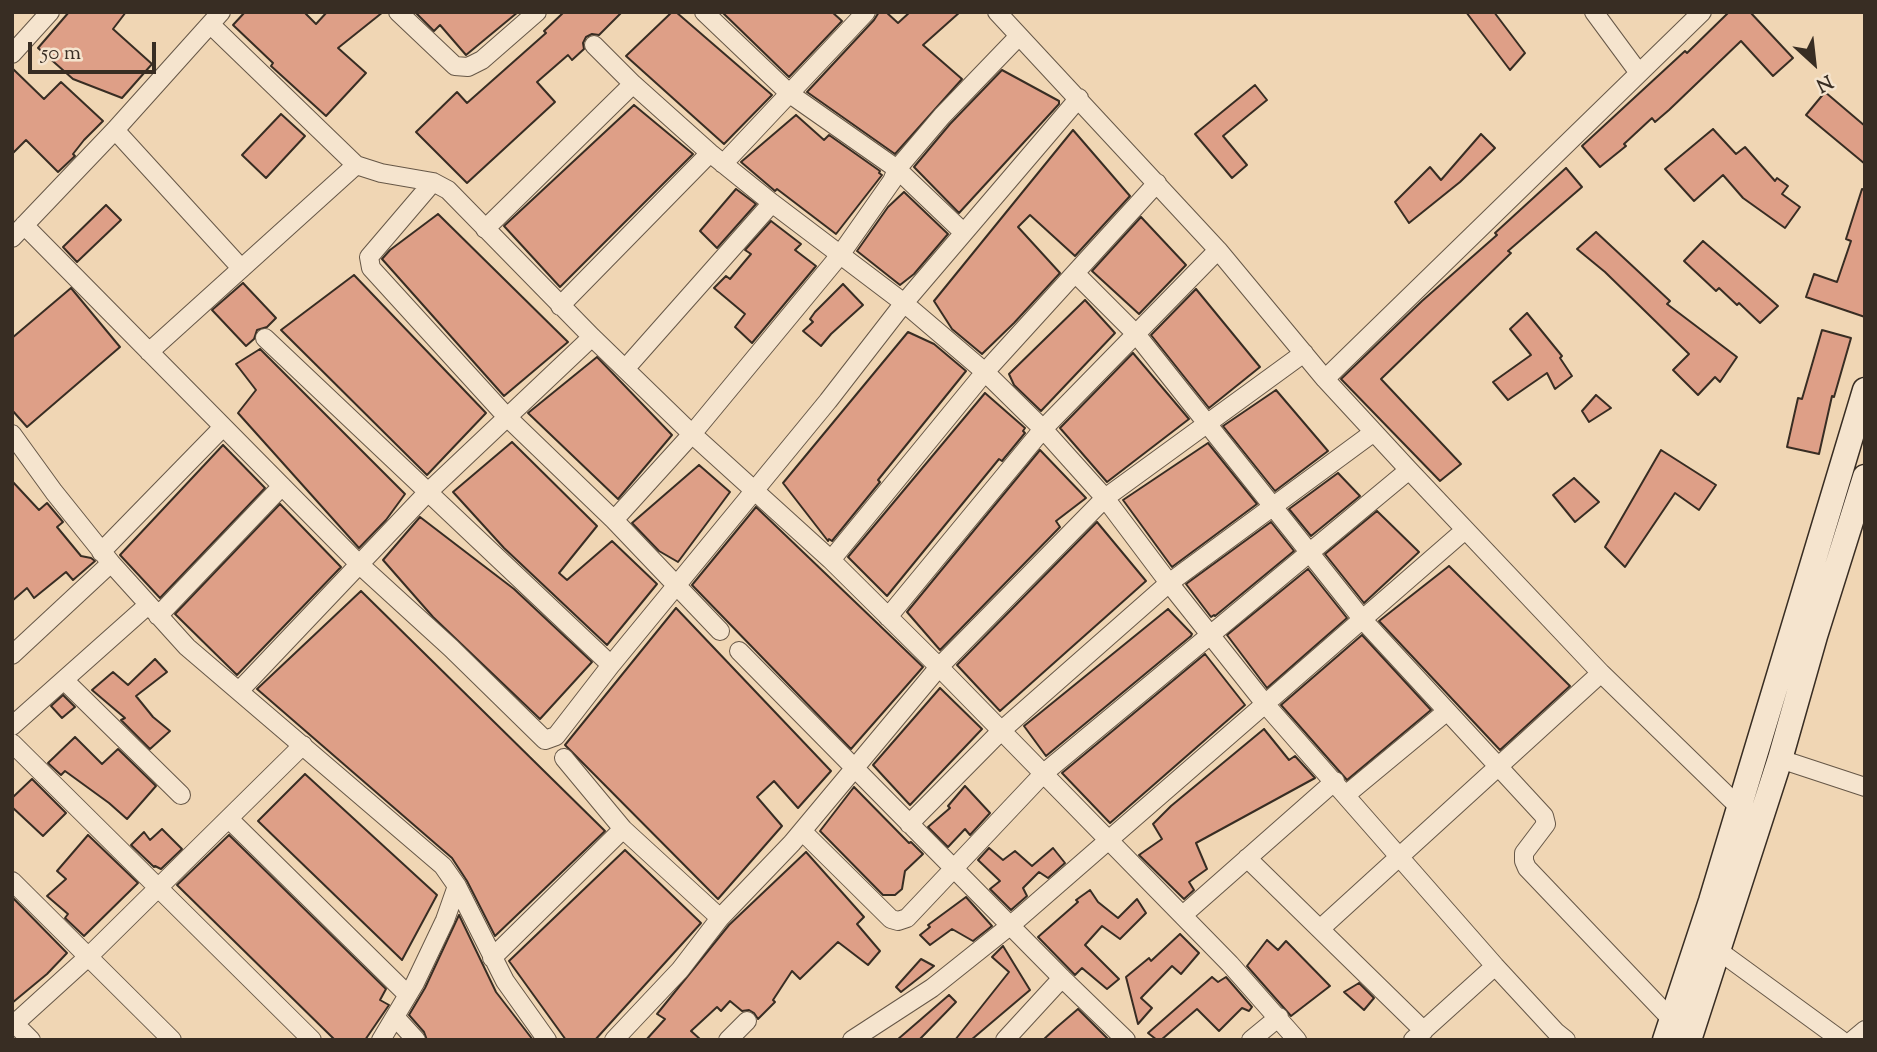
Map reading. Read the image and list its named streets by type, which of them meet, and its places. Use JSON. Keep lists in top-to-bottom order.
{
  "scale_bar": "50 m",
  "north": "bottom right"
}
